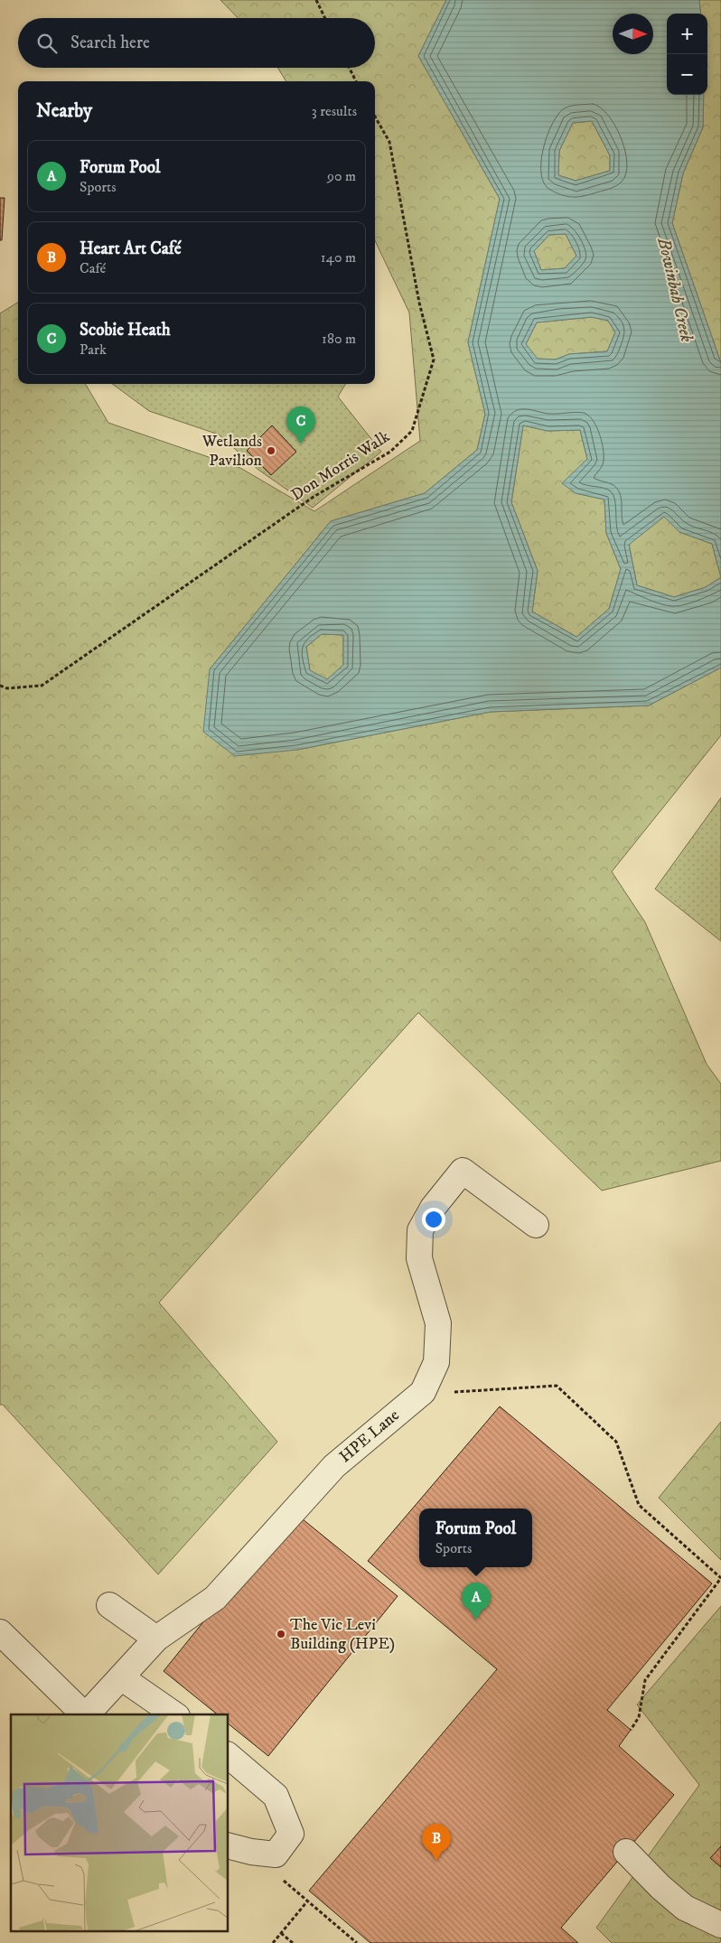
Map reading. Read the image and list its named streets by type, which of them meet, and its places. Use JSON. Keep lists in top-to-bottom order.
{
  "streets": {
    "lane": ["HPE Lane"],
    "path": ["Don Morris Walk"]
  },
  "water": ["Bowinbah Creek"],
  "places": ["Wetlands Pavilion", "The Vic Levi Building (HPE)"],
  "north": "right",
  "page": {
    "map_buttons": ["+", "−"],
    "search": "Search here",
    "heading": ["Nearby", "3 results"],
    "list": [
      {
        "mark": "A",
        "name": "Forum Pool",
        "note": "Sports",
        "value": "90 m"
      },
      {
        "mark": "B",
        "name": "Heart Art Café",
        "note": "Café",
        "value": "140 m"
      },
      {
        "mark": "C",
        "name": "Scobie Heath",
        "note": "Park",
        "value": "180 m"
      }
    ],
    "pins": ["C", "A", "B"],
    "popup": ["Forum Pool", "Sports"]
  }
}
